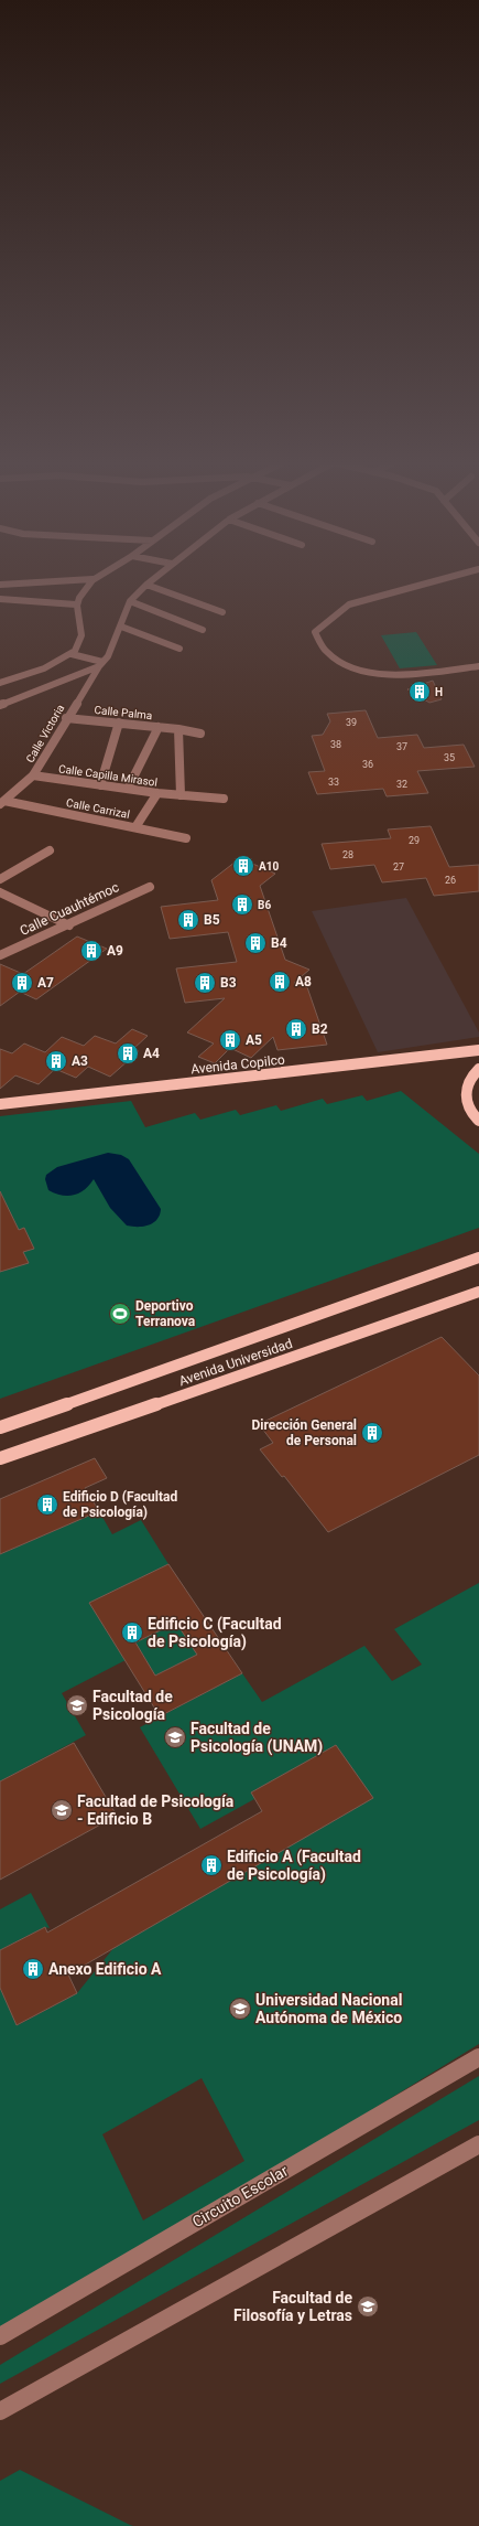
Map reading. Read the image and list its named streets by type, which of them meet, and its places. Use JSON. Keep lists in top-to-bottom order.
{
  "streets": {
    "main road": ["Avenida Copilco", "Avenida Universidad"],
    "street": [
      "Calle Palma",
      "Calle Victoria",
      "Calle Capilla Mirasol",
      "Calle Carrizal",
      "Calle Cuauhtémoc",
      "Circuito Escolar"
    ]
  },
  "crossings": [
    ["Calle Palma", "Calle Victoria"],
    ["Calle Victoria", "Calle Capilla Mirasol"],
    ["Calle Victoria", "Calle Carrizal"]
  ],
  "places": {
    "building": [
      "H",
      "A10",
      "B6",
      "B5",
      "B4",
      "A9",
      "A8",
      "A7",
      "B3",
      "B2",
      "A5",
      "A4",
      "A3",
      "Dirección General de Personal",
      "Edificio D (Facultad de Psicología)",
      "Edificio C (Facultad de Psicología)",
      "Edificio A (Facultad de Psicología)",
      "Anexo Edificio A"
    ],
    "sports": ["Deportivo Terranova"],
    "school or university": [
      "Facultad de Psicología",
      "Facultad de Psicología (UNAM)",
      "Facultad de Psicología - Edificio B",
      "Universidad Nacional Autónoma de México",
      "Facultad de Filosofía y Letras"
    ]
  },
  "house_numbers": [
    "39",
    "38",
    "37",
    "35",
    "36",
    "33",
    "32",
    "29",
    "28",
    "27",
    "26"
  ]
}
